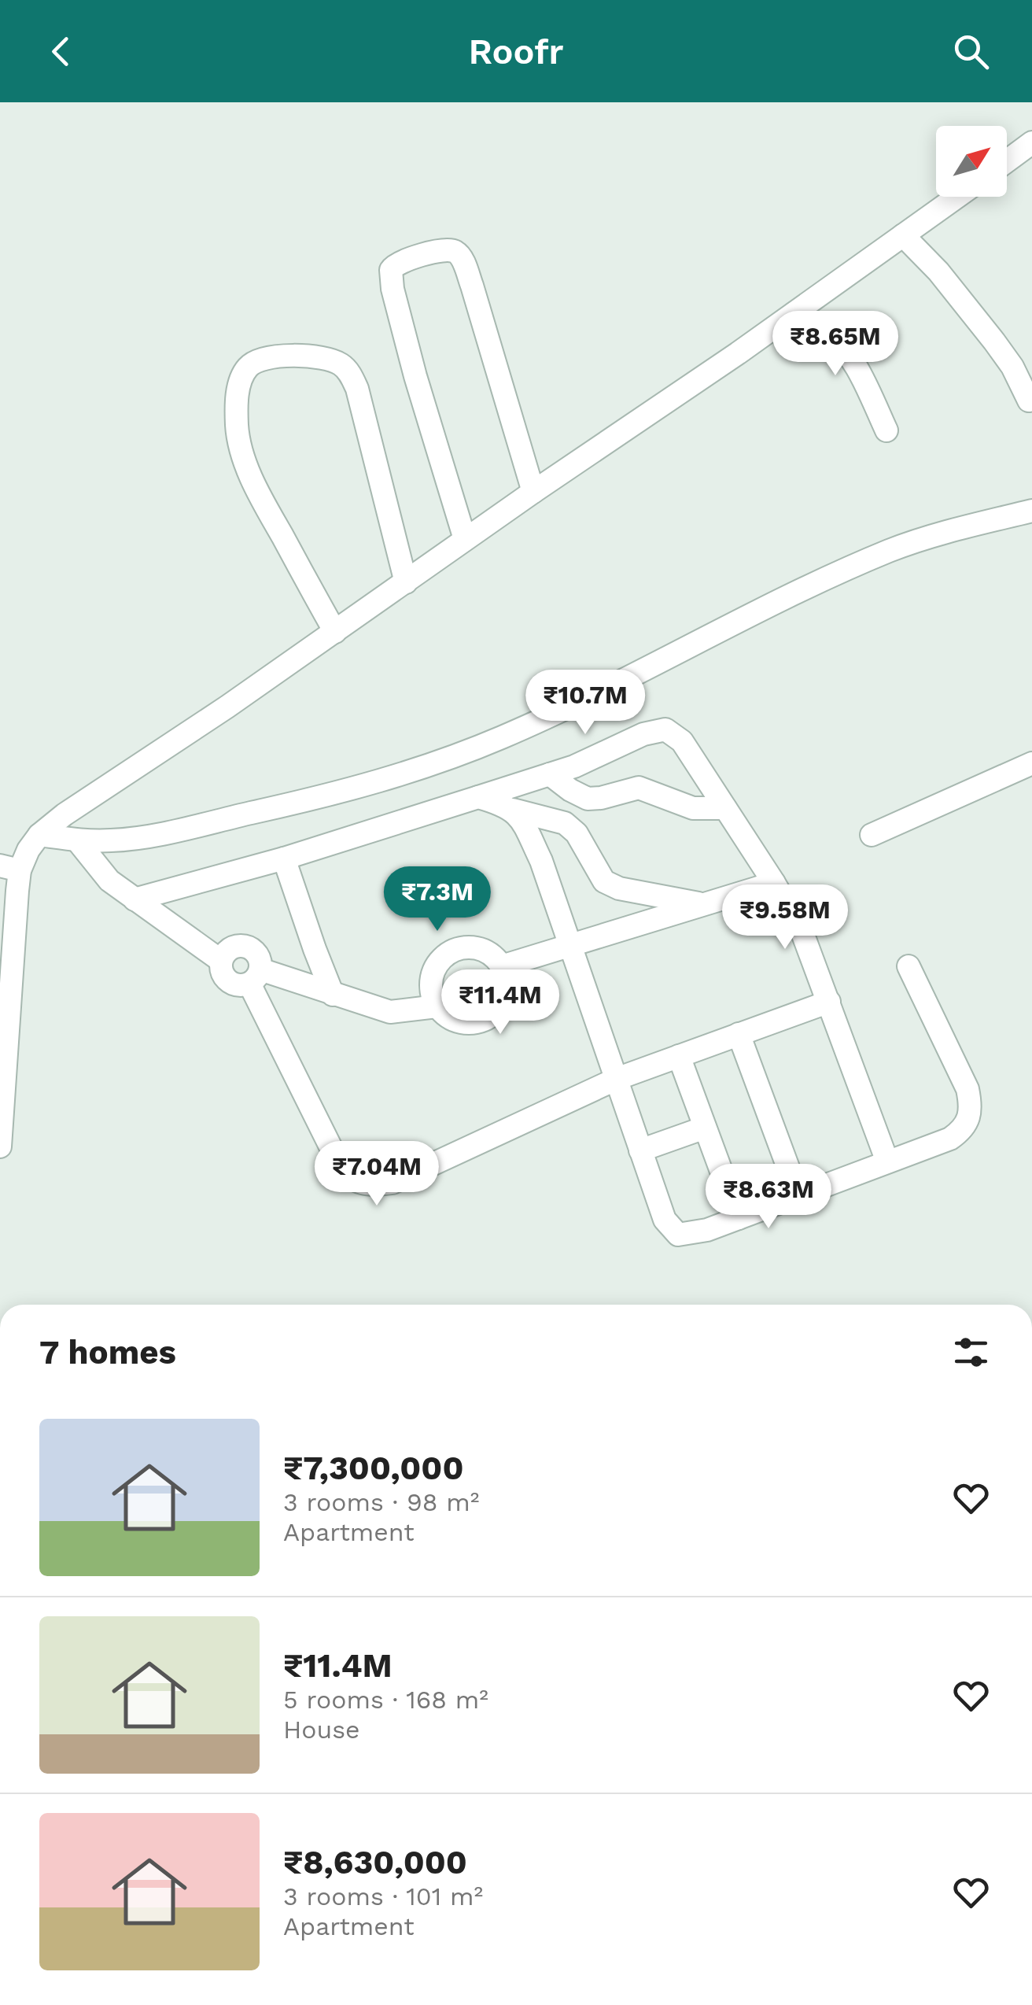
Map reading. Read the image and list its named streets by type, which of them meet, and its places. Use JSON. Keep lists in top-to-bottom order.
{
  "north": "top right",
  "page": {
    "header": "Roofr",
    "price": [
      "₹8.65M",
      "₹10.7M",
      "₹7.3M",
      "₹9.58M",
      "₹11.4M",
      "₹7.04M",
      "₹8.63M"
    ],
    "heading": "7 homes",
    "list": [
      {
        "name": "₹7,300,000",
        "note": "3 rooms · 98 m² · Apartment"
      },
      {
        "name": "₹11.4M",
        "note": "5 rooms · 168 m² · House"
      },
      {
        "name": "₹8,630,000",
        "note": "3 rooms · 101 m² · Apartment"
      }
    ]
  }
}
